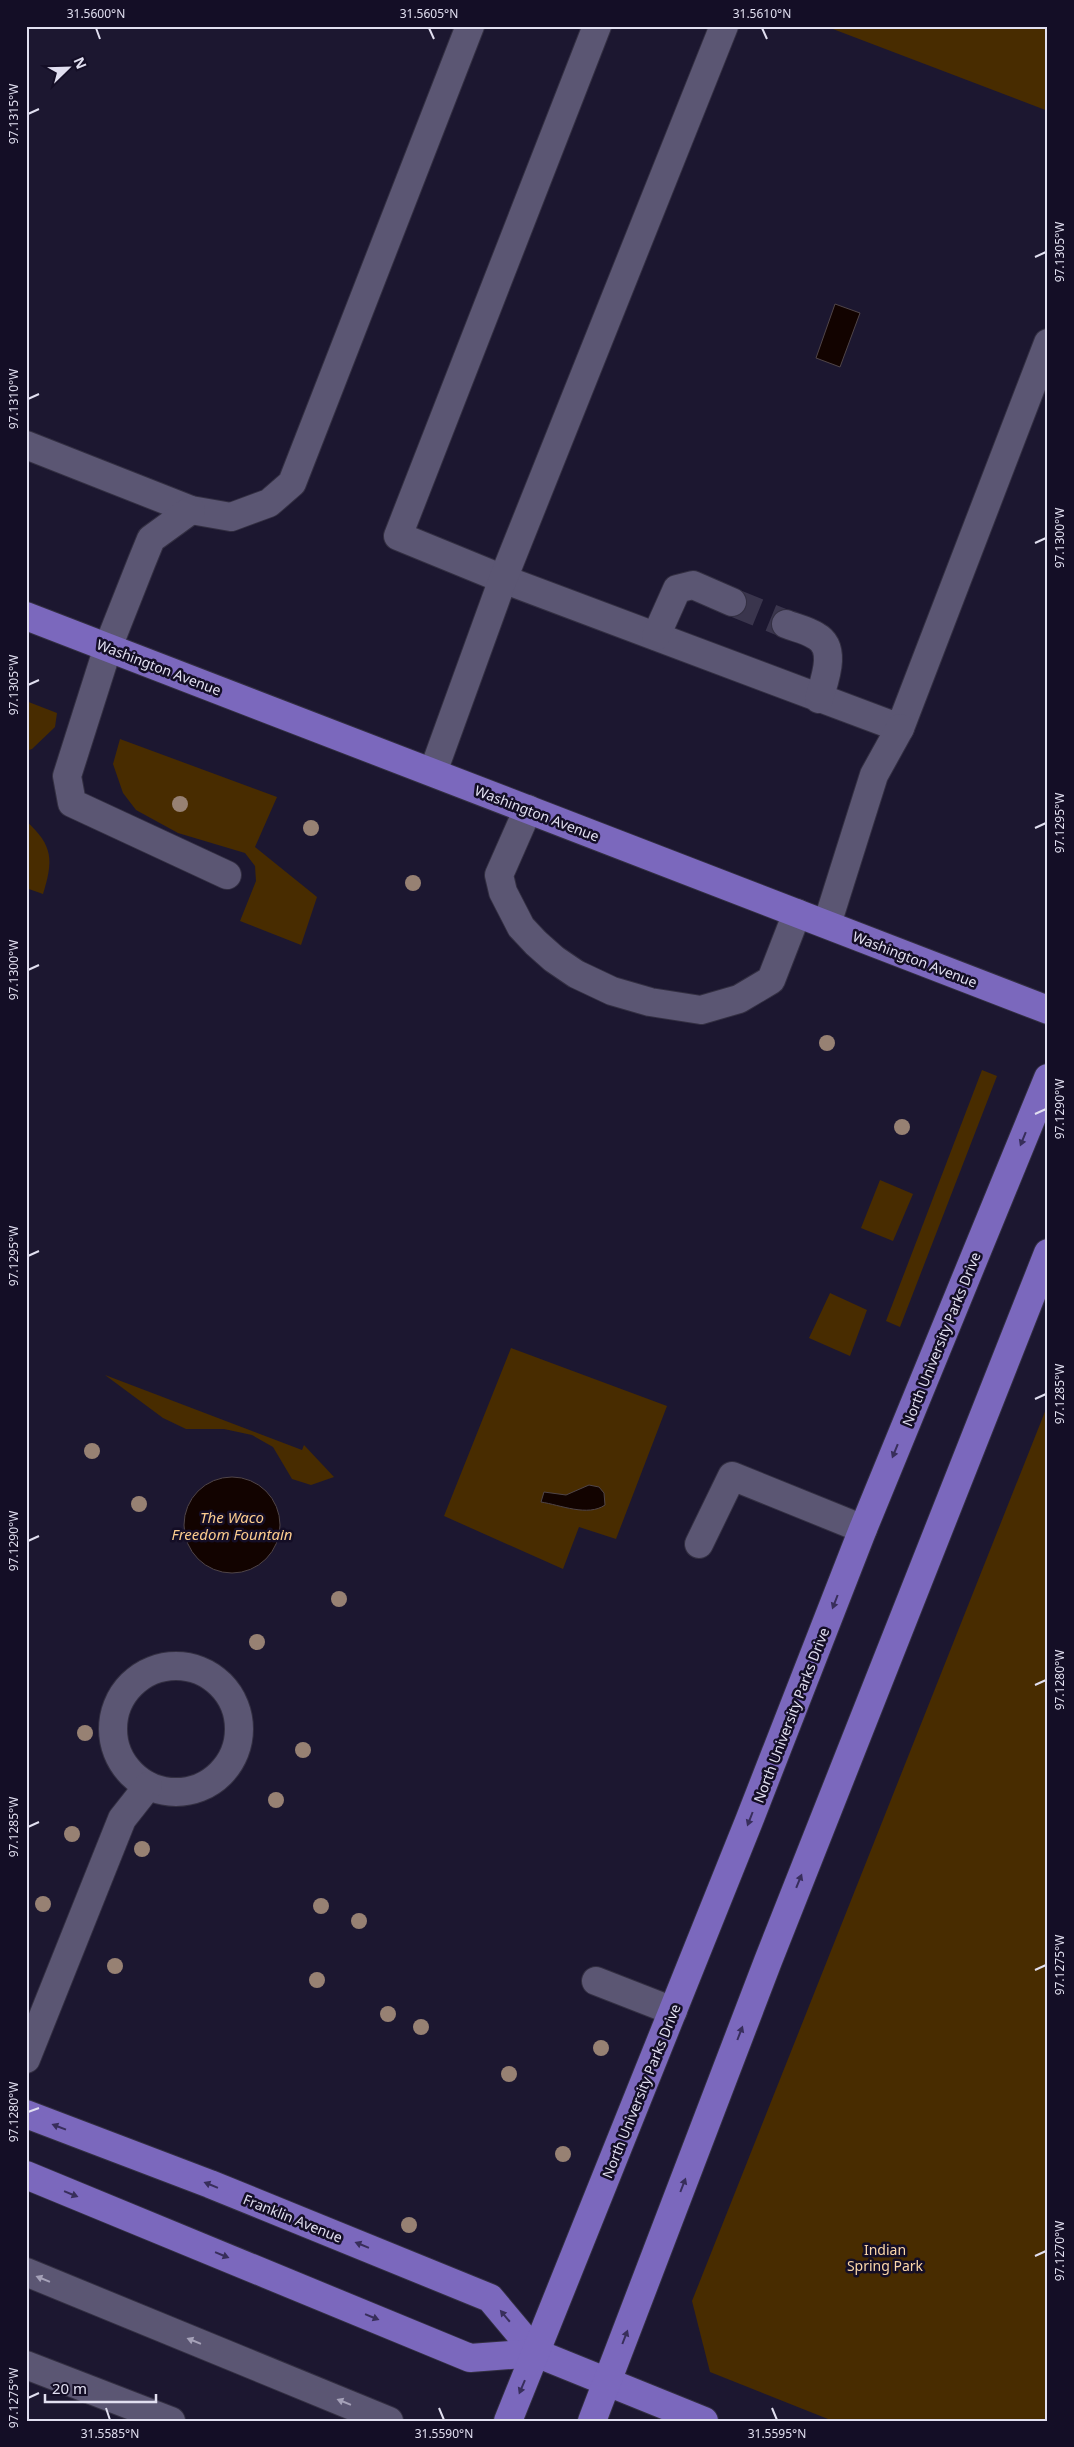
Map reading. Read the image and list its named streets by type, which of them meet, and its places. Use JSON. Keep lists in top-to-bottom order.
{
  "streets": {
    "main road": ["Washington Avenue", "North University Parks Drive", "Franklin Avenue"]
  },
  "crossings": [
    ["North University Parks Drive", "Franklin Avenue"]
  ],
  "water": ["The Waco Freedom Fountain"],
  "parks": ["Indian Spring Park"],
  "scale_bar": "20 m",
  "north": "top right",
  "coordinates": [
    "31.5600°N",
    "31.5605°N",
    "31.5610°N",
    "97.1315°W",
    "97.1305°W",
    "97.1310°W",
    "97.1300°W",
    "97.1295°W",
    "97.1290°W",
    "97.1285°W",
    "97.1280°W",
    "97.1275°W",
    "97.1270°W",
    "31.5585°N",
    "31.5590°N",
    "31.5595°N"
  ]
}
